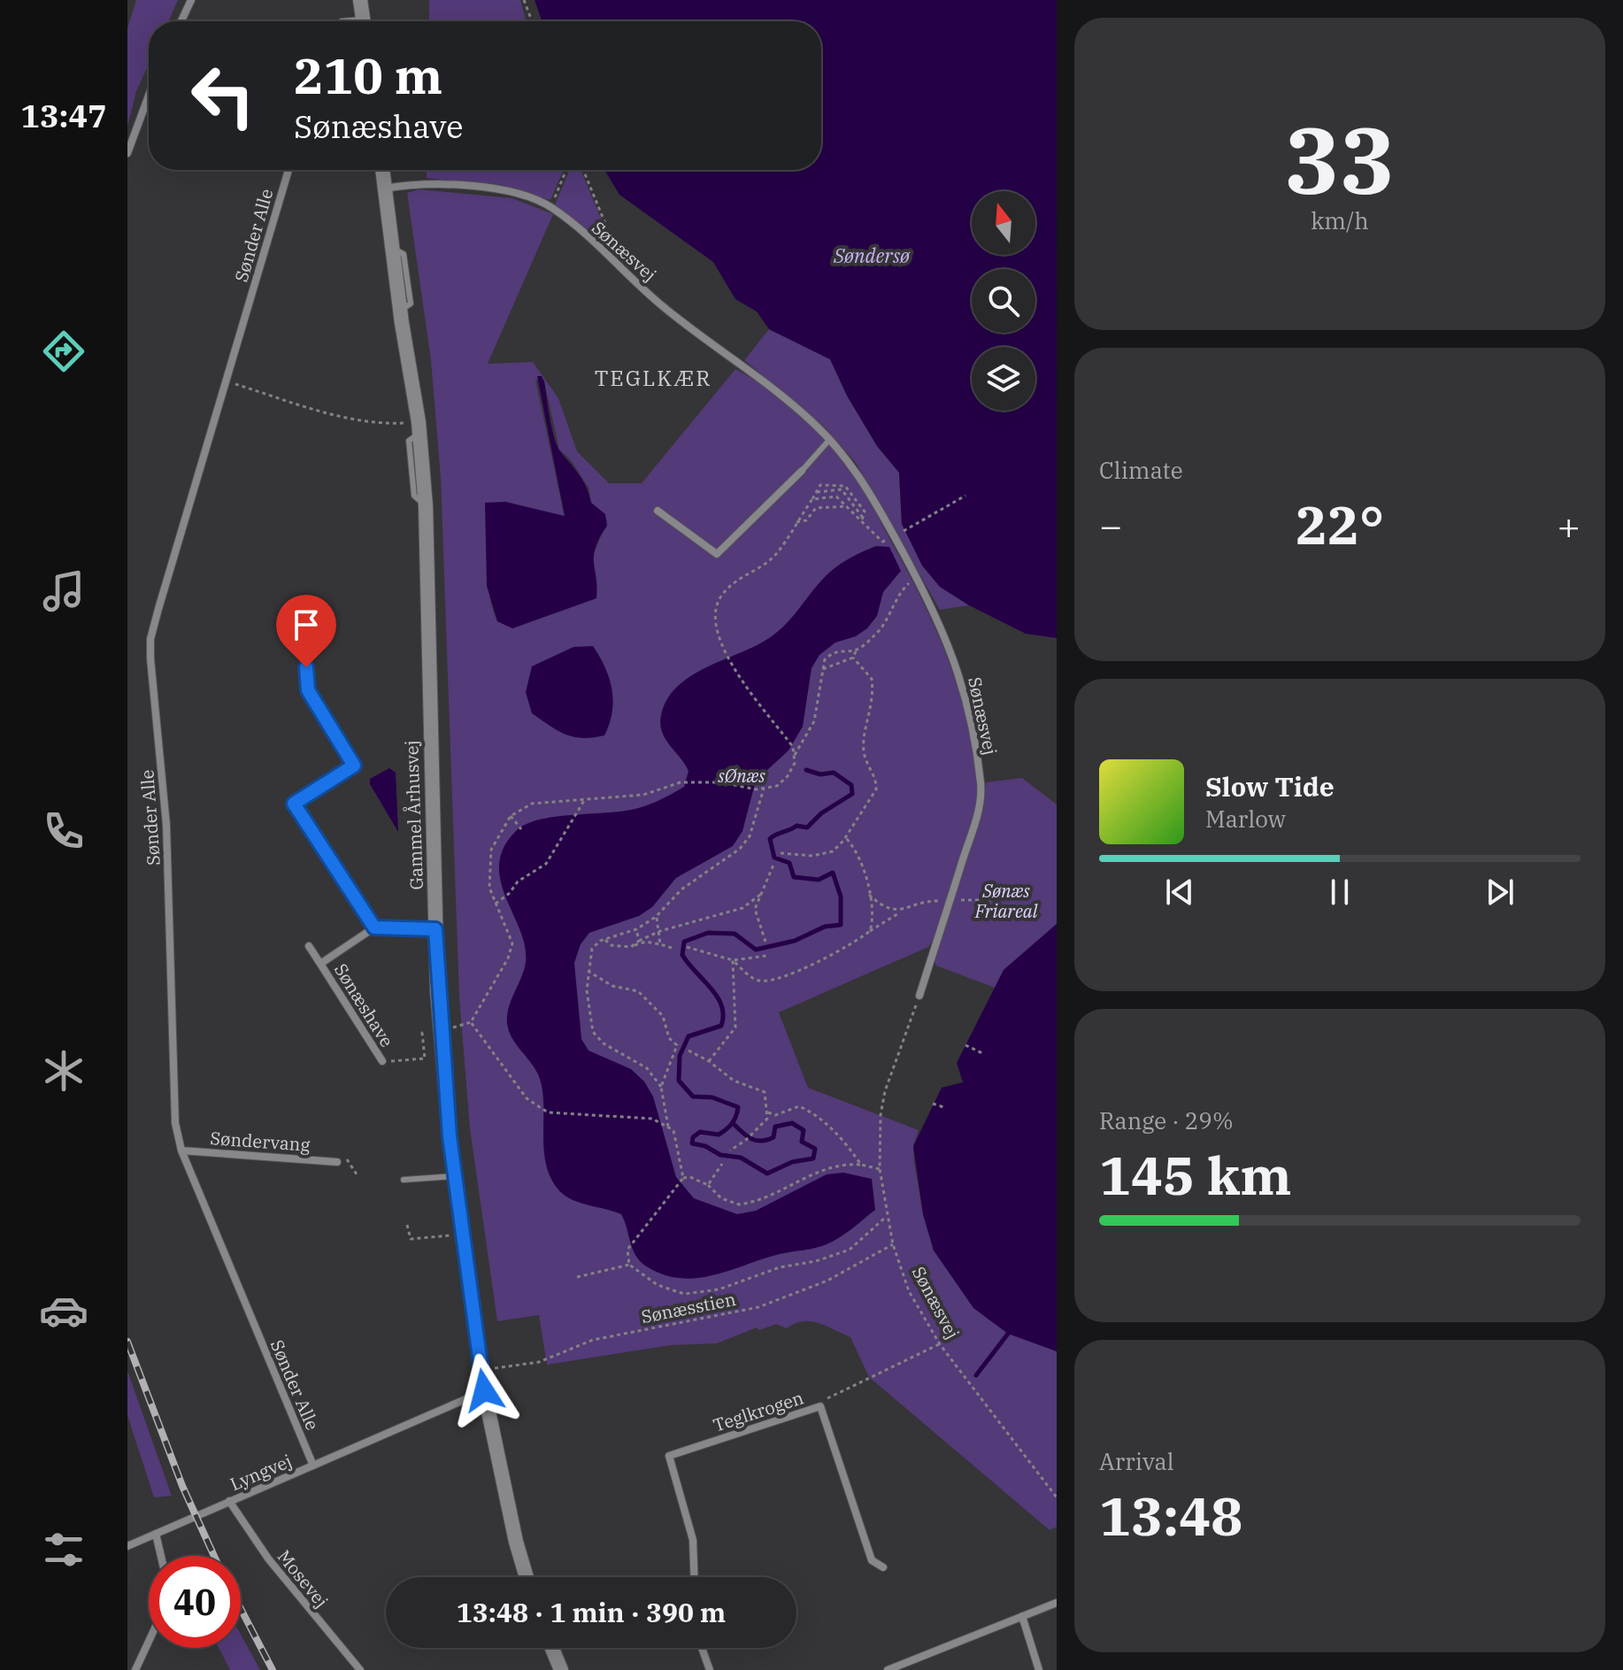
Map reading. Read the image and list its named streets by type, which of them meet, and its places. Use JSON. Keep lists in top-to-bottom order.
{
  "streets": {
    "street": [
      "Sønder Alle",
      "Sønæsvej",
      "Gammel Århusvej",
      "Sønæshave",
      "Søndervang",
      "Teglkrogen",
      "Lyngvej",
      "Mosevej"
    ],
    "path": ["Sønæsstien"]
  },
  "crossings": [
    ["Sønder Alle", "Søndervang"],
    ["Sønder Alle", "Lyngvej"],
    ["Sønæsvej", "Gammel Århusvej"],
    ["Sønæsvej", "Sønæsstien"],
    ["Gammel Århusvej", "Sønæsstien"],
    ["Gammel Århusvej", "Lyngvej"],
    ["Lyngvej", "Mosevej"]
  ],
  "districts": ["TEGLKÆR"],
  "water": ["Søndersø"],
  "parks": ["sØnæs", "Sønæs Friareal"],
  "north": "top",
  "page": {
    "tabs": "13:47",
    "tile": [
      ["33", "km/h"],
      "Climate",
      ["Range · 29%", "145 km"],
      ["Arrival", "13:48"]
    ],
    "turn": ["210 m", "Sønæshave"],
    "heat": ["−", "22°", "+"],
    "song": ["Slow Tide", "Marlow"],
    "limit": "40",
    "trip": "13:48 · 1 min · 390 m"
  }
}
